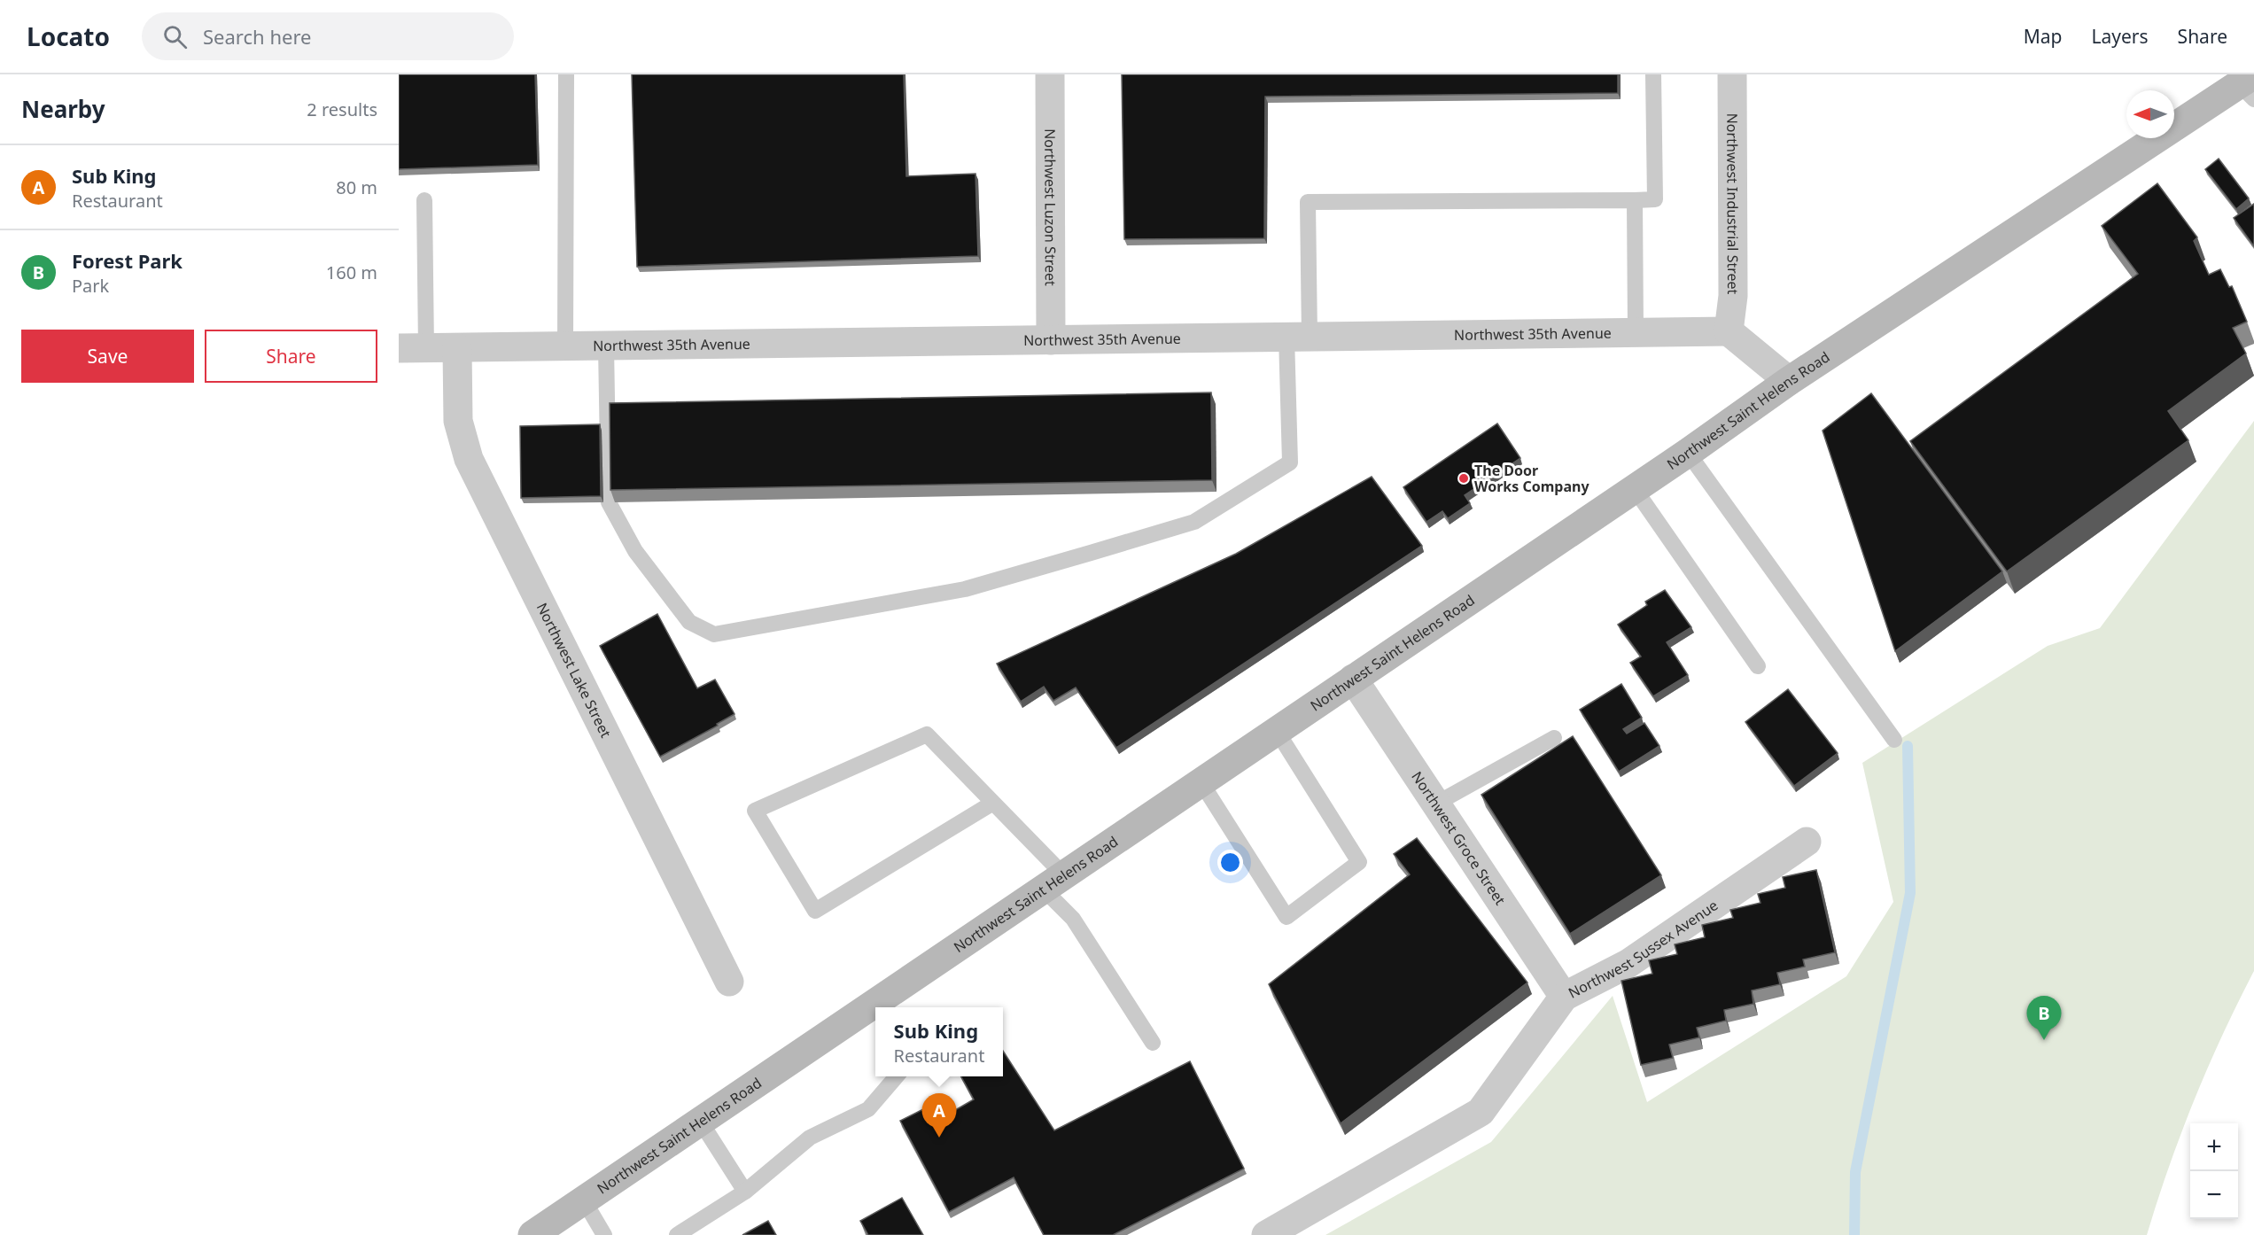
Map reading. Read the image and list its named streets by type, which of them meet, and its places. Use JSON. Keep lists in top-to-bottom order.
{
  "streets": {
    "main road": ["Northwest Saint Helens Road"],
    "street": [
      "Northwest Industrial Street",
      "Northwest Luzon Street",
      "Northwest 35th Avenue",
      "Northwest Lake Street",
      "Northwest Groce Street",
      "Northwest Sussex Avenue"
    ]
  },
  "crossings": [
    ["Northwest Industrial Street", "Northwest 35th Avenue"],
    ["Northwest Luzon Street", "Northwest 35th Avenue"],
    ["Northwest 35th Avenue", "Northwest Lake Street"],
    ["Northwest Saint Helens Road", "Northwest Groce Street"],
    ["Northwest Groce Street", "Northwest Sussex Avenue"]
  ],
  "places": ["The Door Works Company"],
  "north": "left",
  "page": {
    "header": "Locato",
    "search": "Search here",
    "nav": ["Map", "Layers", "Share"],
    "heading": ["Nearby", "2 results"],
    "list": [
      {
        "mark": "A",
        "name": "Sub King",
        "note": "Restaurant",
        "value": "80 m"
      },
      {
        "mark": "B",
        "name": "Forest Park",
        "note": "Park",
        "value": "160 m"
      }
    ],
    "buttons": ["Save", "Share"],
    "pins": ["B", "A"],
    "popup": ["Sub King", "Restaurant"],
    "map_buttons": ["+", "−"]
  }
}
